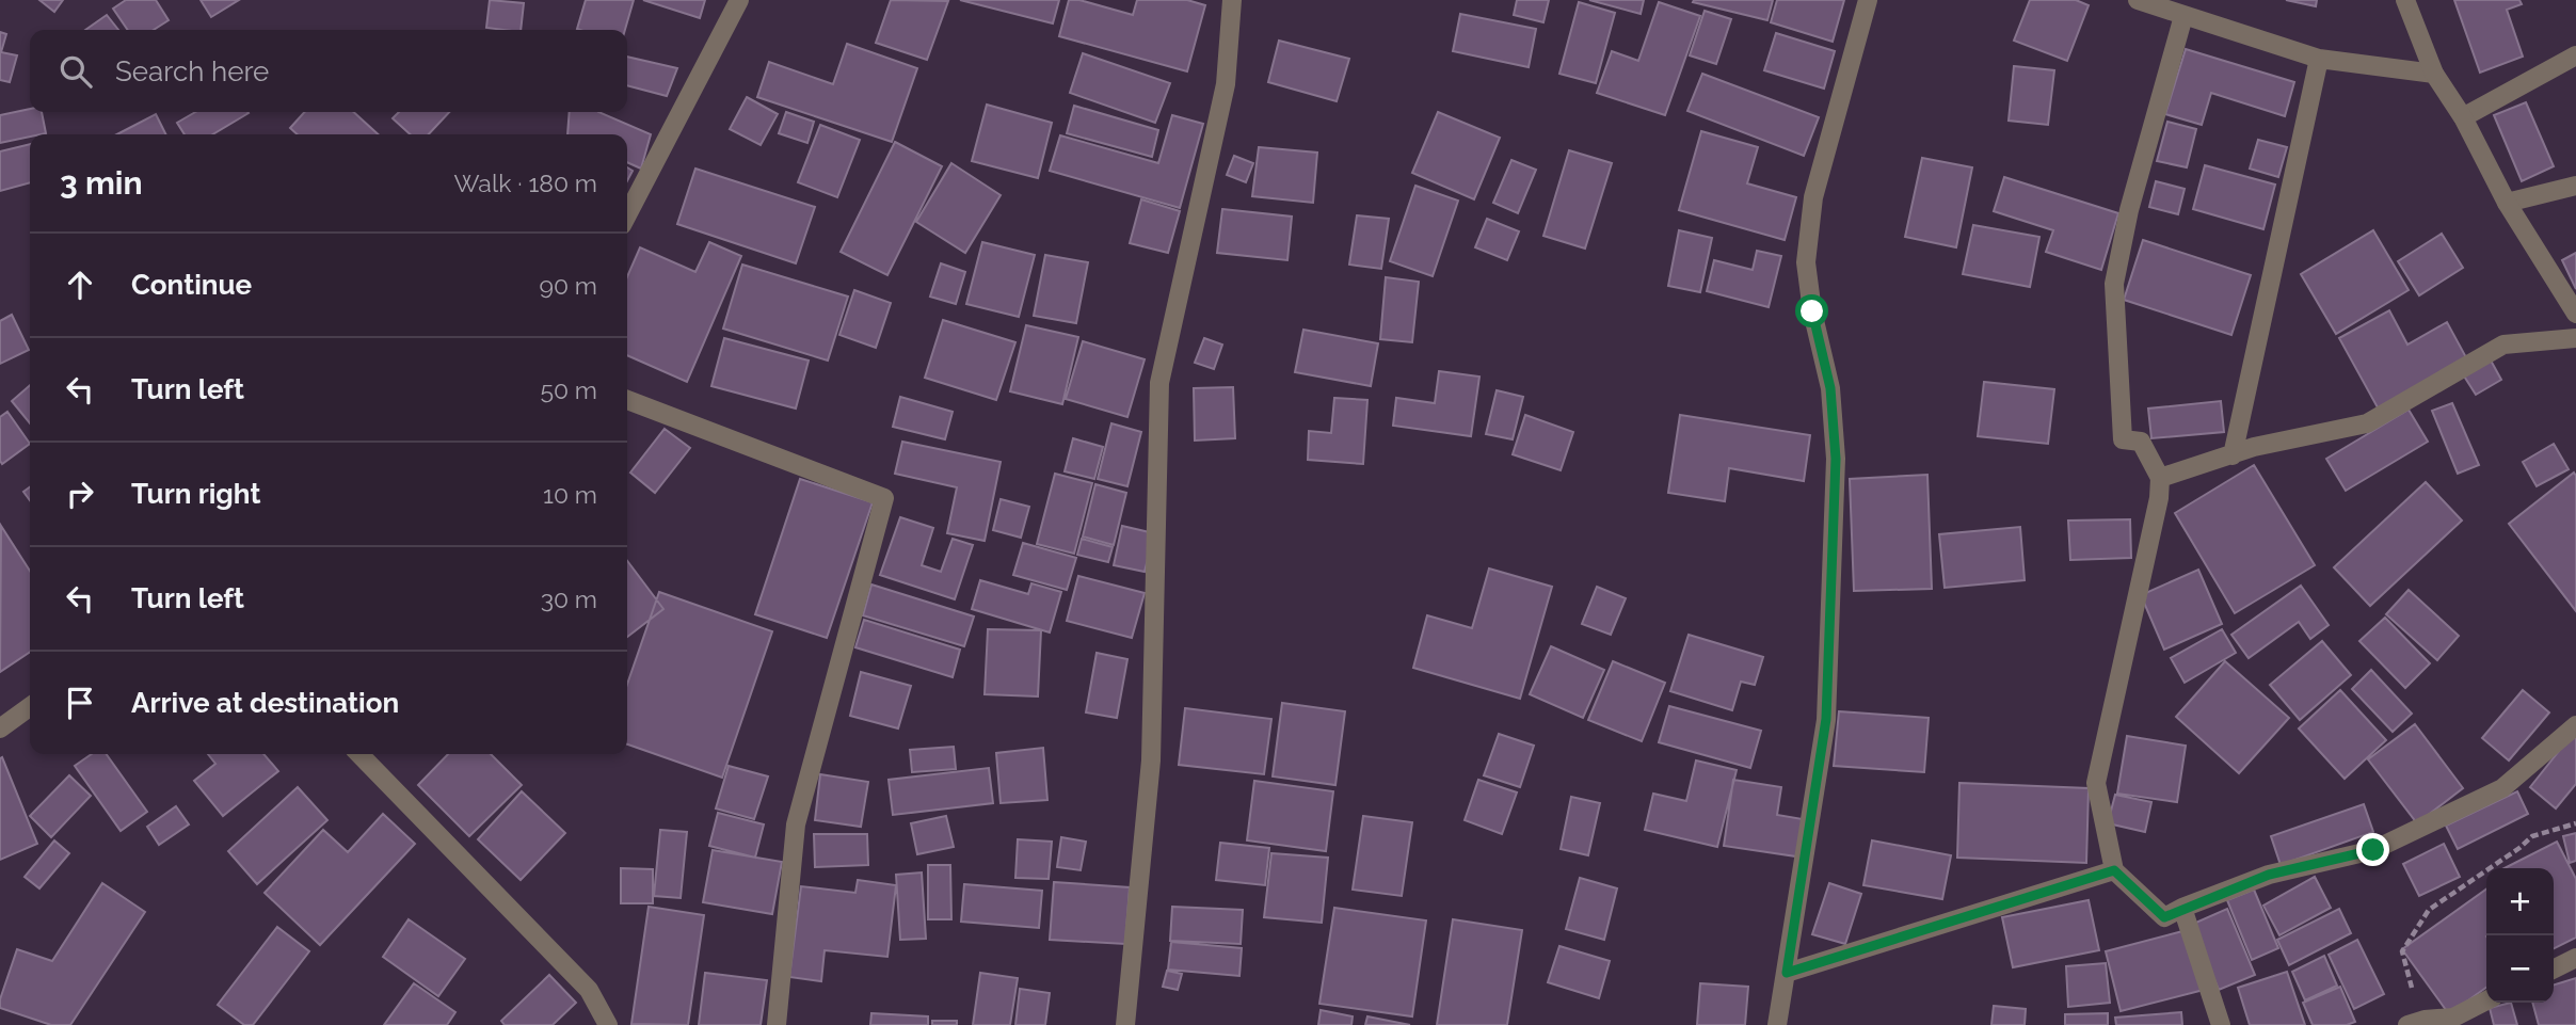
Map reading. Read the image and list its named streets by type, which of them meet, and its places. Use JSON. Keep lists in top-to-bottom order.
{
  "page": {
    "search": "Search here",
    "heading": ["3 min", "Walk · 180 m"],
    "list": [
      ["Continue", "90 m"],
      ["Turn left", "50 m"],
      ["Turn right", "10 m"],
      ["Turn left", "30 m"],
      "Arrive at destination"
    ],
    "map_buttons": ["+", "−"]
  }
}
